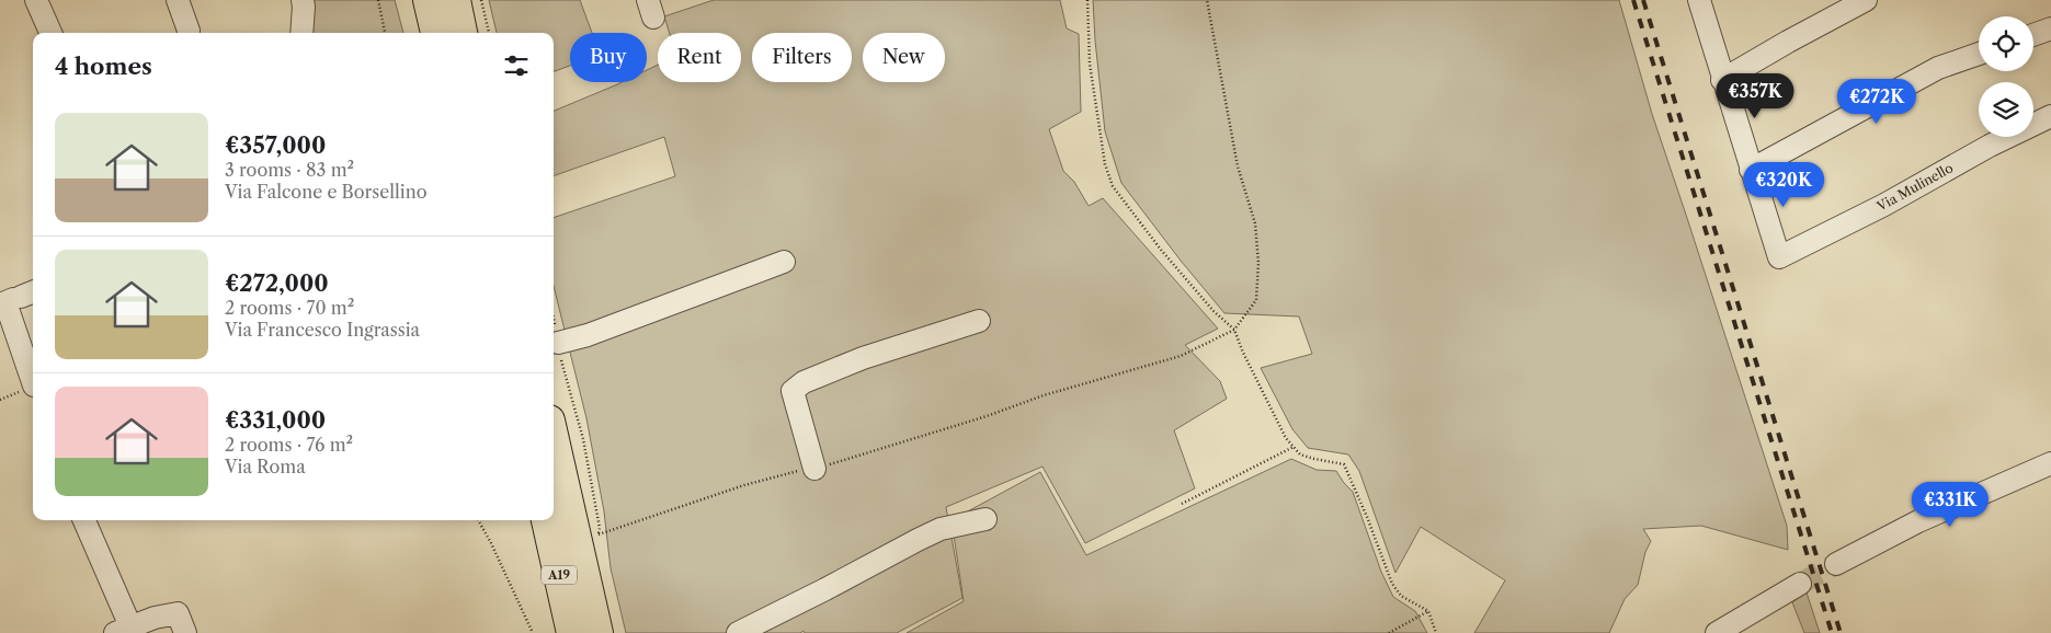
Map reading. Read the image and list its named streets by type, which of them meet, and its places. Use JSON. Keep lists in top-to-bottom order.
{
  "streets": {
    "highway": ["A19"],
    "street": ["Via Mulinello"]
  },
  "page": {
    "chip": [
      "Buy",
      "Rent",
      "Filters",
      "New"
    ],
    "heading": "4 homes",
    "price": [
      "€357K",
      "€272K",
      "€320K",
      "€331K"
    ],
    "list": [
      {
        "name": "€357,000",
        "note": "3 rooms · 83 m² · Via Falcone e Borsellino"
      },
      {
        "name": "€272,000",
        "note": "2 rooms · 70 m² · Via Francesco Ingrassia"
      },
      {
        "name": "€331,000",
        "note": "2 rooms · 76 m² · Via Roma"
      }
    ]
  }
}
